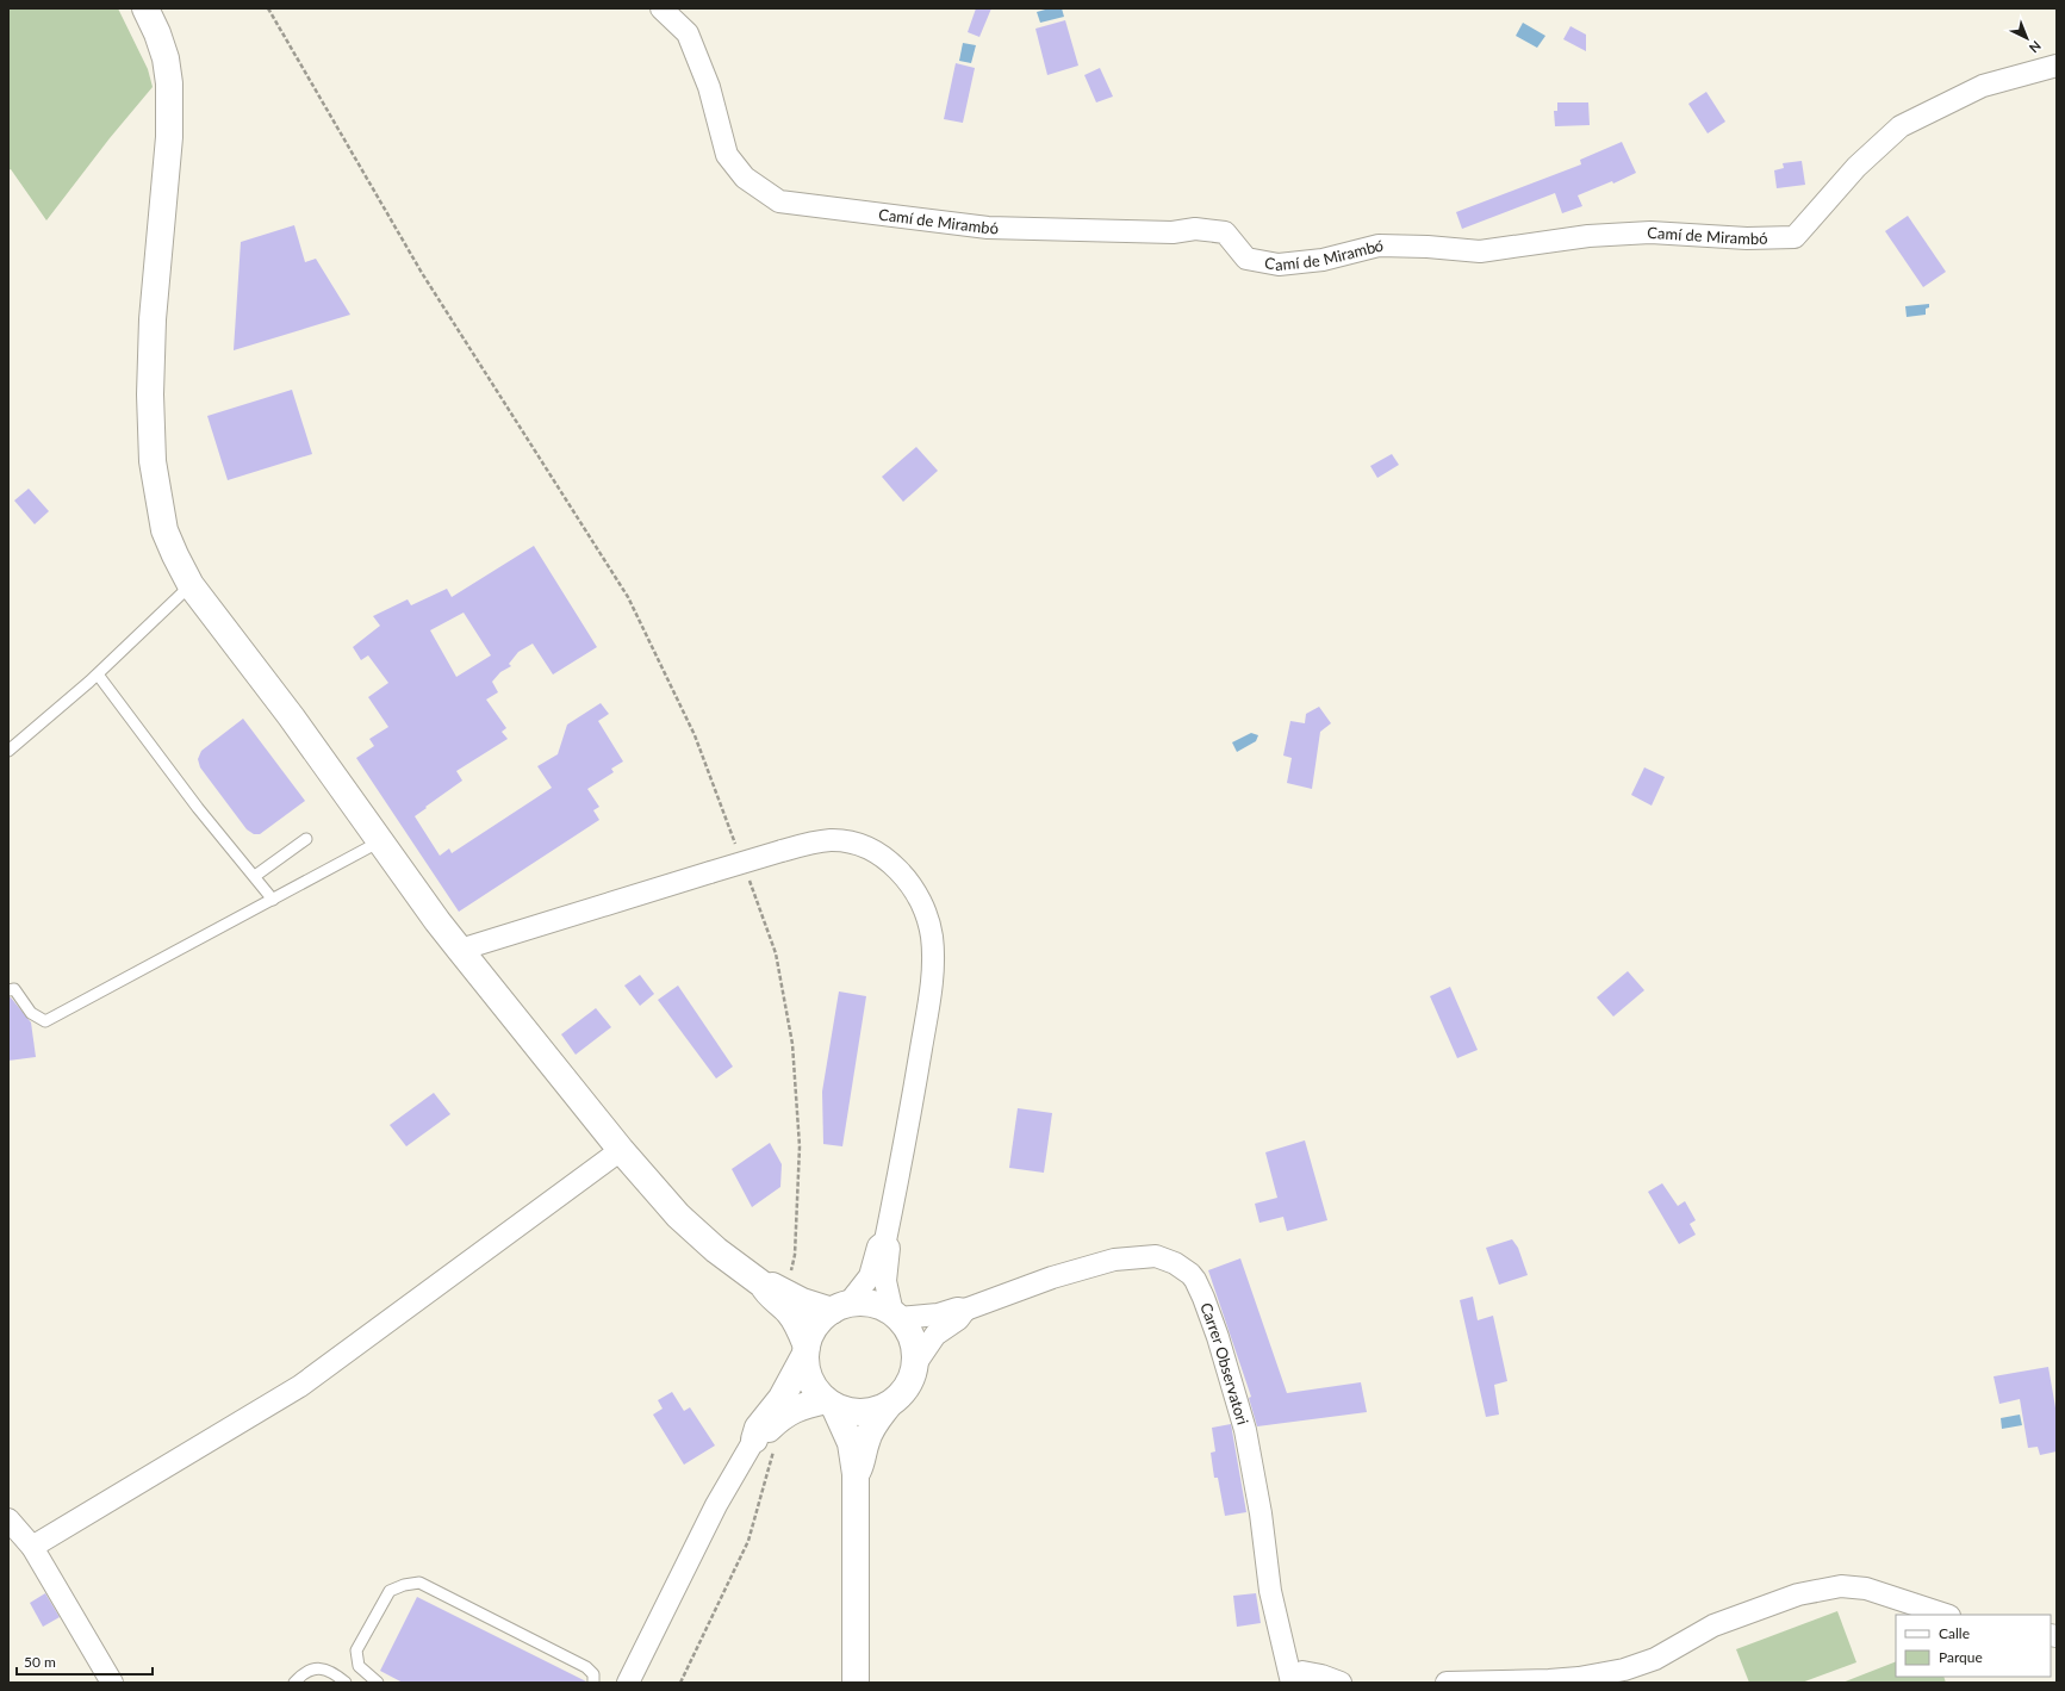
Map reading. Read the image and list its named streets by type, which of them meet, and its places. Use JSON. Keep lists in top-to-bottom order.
{
  "streets": {
    "street": ["Camí de Mirambó", "Carrer Observatori"]
  },
  "legend": ["Calle", "Parque"],
  "scale_bar": "50 m",
  "north": "bottom right"
}
